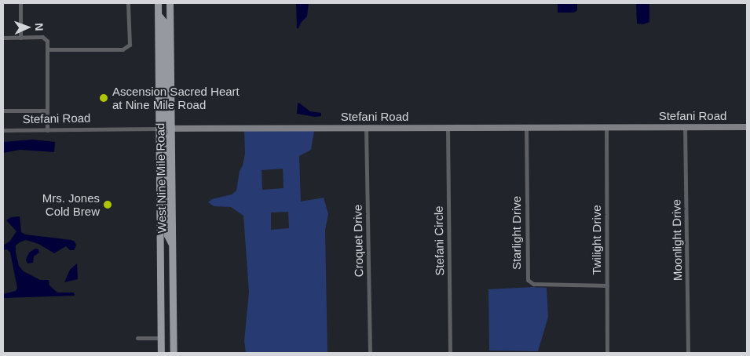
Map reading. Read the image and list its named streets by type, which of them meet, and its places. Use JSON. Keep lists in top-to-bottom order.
{
  "streets": {
    "main road": ["West Nine Mile Road"],
    "street": [
      "Stefani Road",
      "Starlight Drive",
      "Twilight Drive",
      "Moonlight Drive",
      "Croquet Drive",
      "Stefani Circle"
    ]
  },
  "crossings": [
    ["Stefani Road", "West Nine Mile Road"],
    ["Stefani Road", "Starlight Drive"],
    ["Stefani Road", "Twilight Drive"],
    ["Stefani Road", "Moonlight Drive"],
    ["Stefani Road", "Croquet Drive"],
    ["Stefani Road", "Stefani Circle"],
    ["Starlight Drive", "Twilight Drive"]
  ],
  "places": ["Ascension Sacred Heart at Nine Mile Road", "Mrs. Jones Cold Brew"],
  "north": "right"
}
